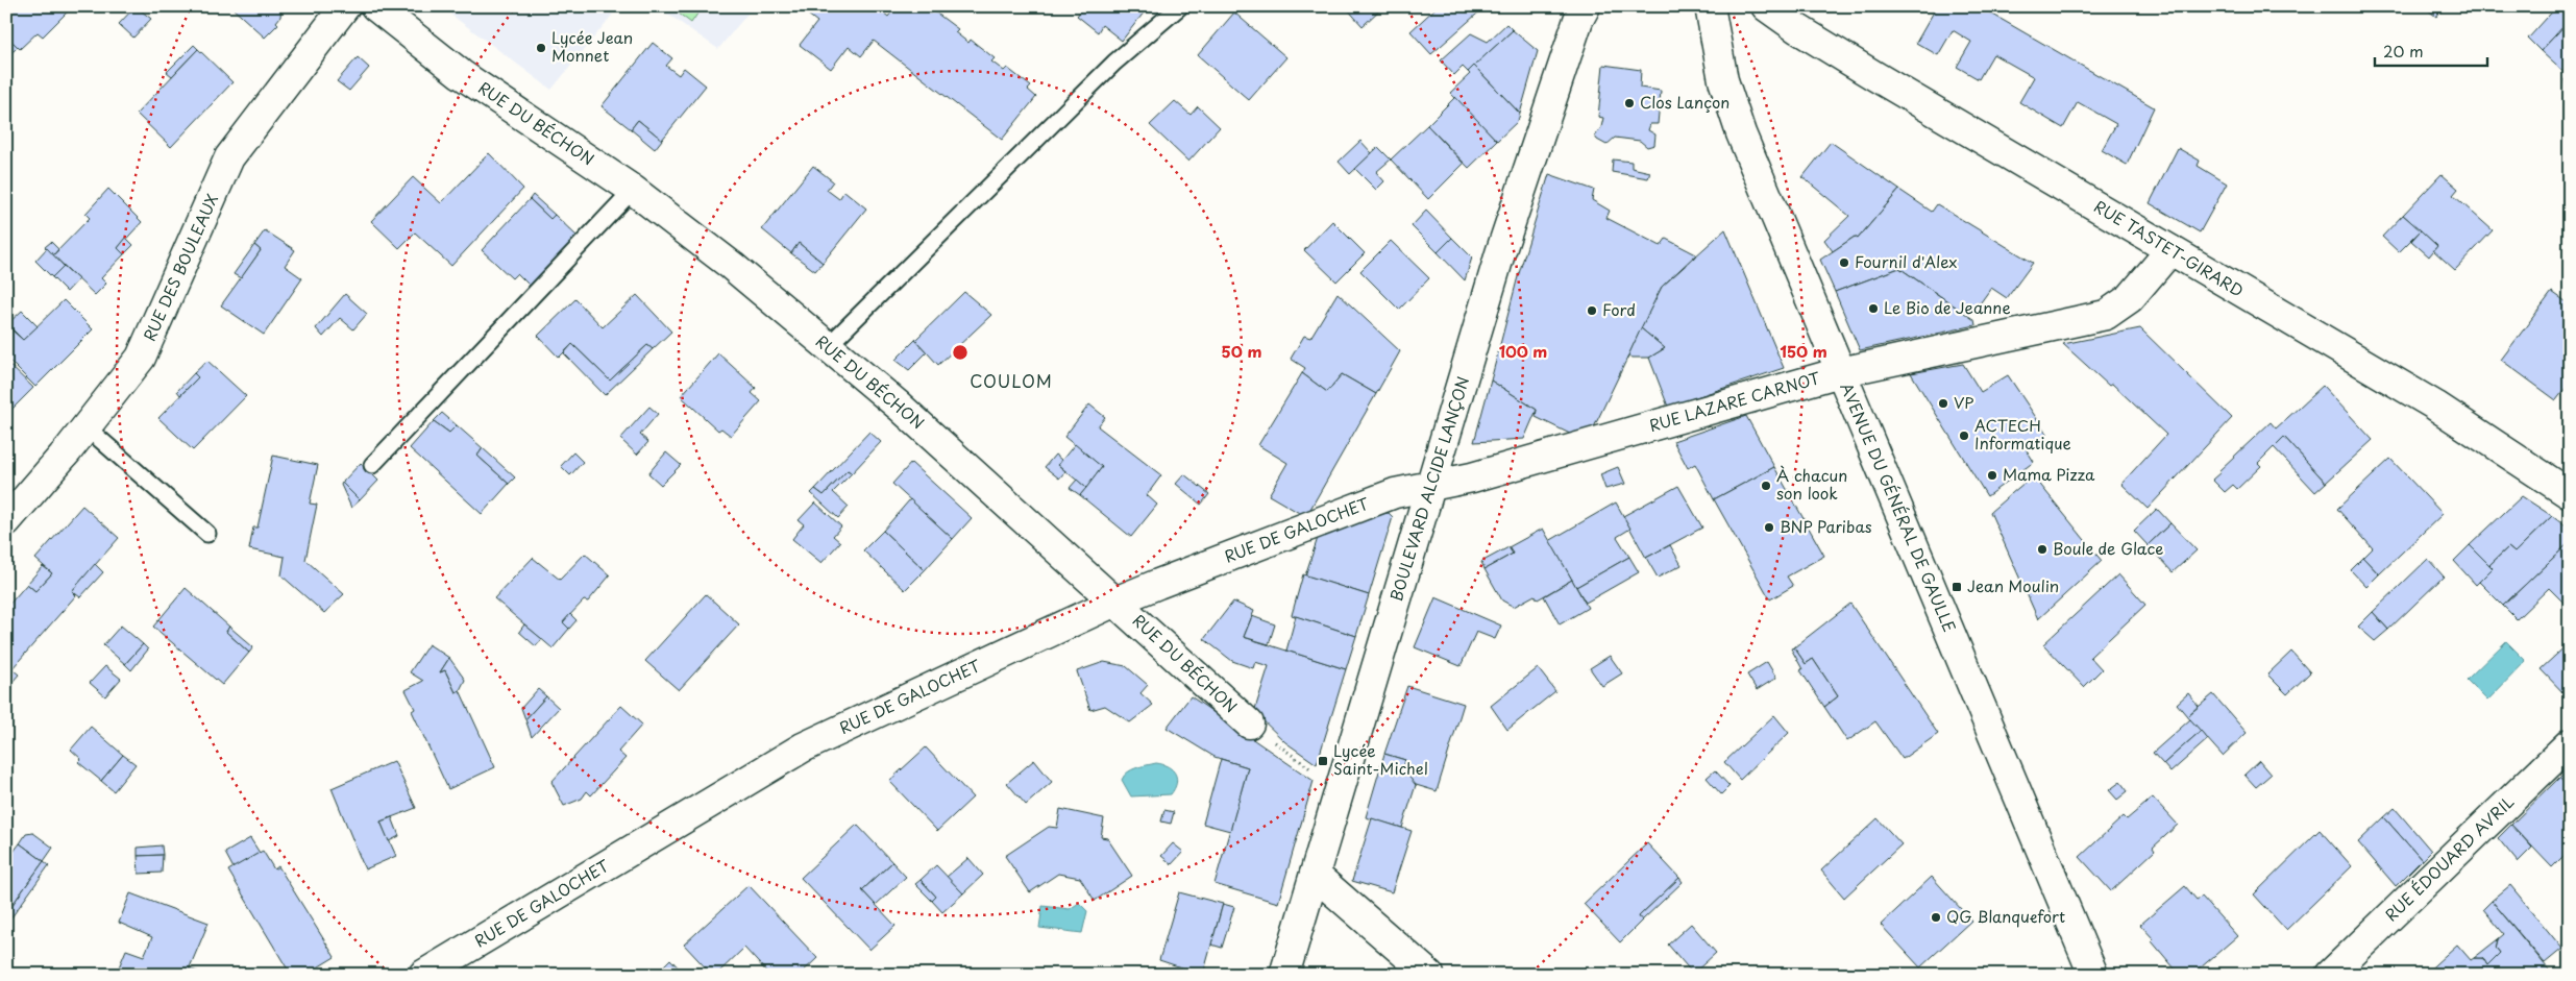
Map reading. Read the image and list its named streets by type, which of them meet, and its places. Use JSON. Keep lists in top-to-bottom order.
{
  "streets": {
    "street": [
      "RUE DU BÉCHON",
      "RUE TASTET-GIRARD",
      "RUE DES BOULEAUX",
      "RUE LAZARE CARNOT",
      "BOULEVARD ALCIDE LANÇON",
      "AVENUE DU GÉNÉRAL DE GAULLE",
      "RUE DE GALOCHET",
      "RUE ÉDOUARD AVRIL"
    ]
  },
  "crossings": [
    ["RUE DU BÉCHON", "BOULEVARD ALCIDE LANÇON"],
    ["RUE DU BÉCHON", "RUE DE GALOCHET"],
    ["RUE TASTET-GIRARD", "RUE LAZARE CARNOT"],
    ["RUE LAZARE CARNOT", "BOULEVARD ALCIDE LANÇON"],
    ["RUE LAZARE CARNOT", "AVENUE DU GÉNÉRAL DE GAULLE"],
    ["RUE LAZARE CARNOT", "RUE DE GALOCHET"],
    ["BOULEVARD ALCIDE LANÇON", "RUE DE GALOCHET"]
  ],
  "districts": ["COULOM"],
  "places": {
    "other": [
      "Lycée Jean Monnet",
      "Clos Lançon",
      "Fournil d'Alex",
      "Le Bio de Jeanne",
      "Ford",
      "VP",
      "ACTECH Informatique",
      "Mama Pizza",
      "À chacun son look",
      "BNP Paribas",
      "Boule de Glace",
      "QG Blanquefort"
    ],
    "transit": ["Jean Moulin", "Lycée Saint-Michel"]
  },
  "scale_bar": "20 m",
  "rings": ["50 m", "100 m", "150 m"]
}
